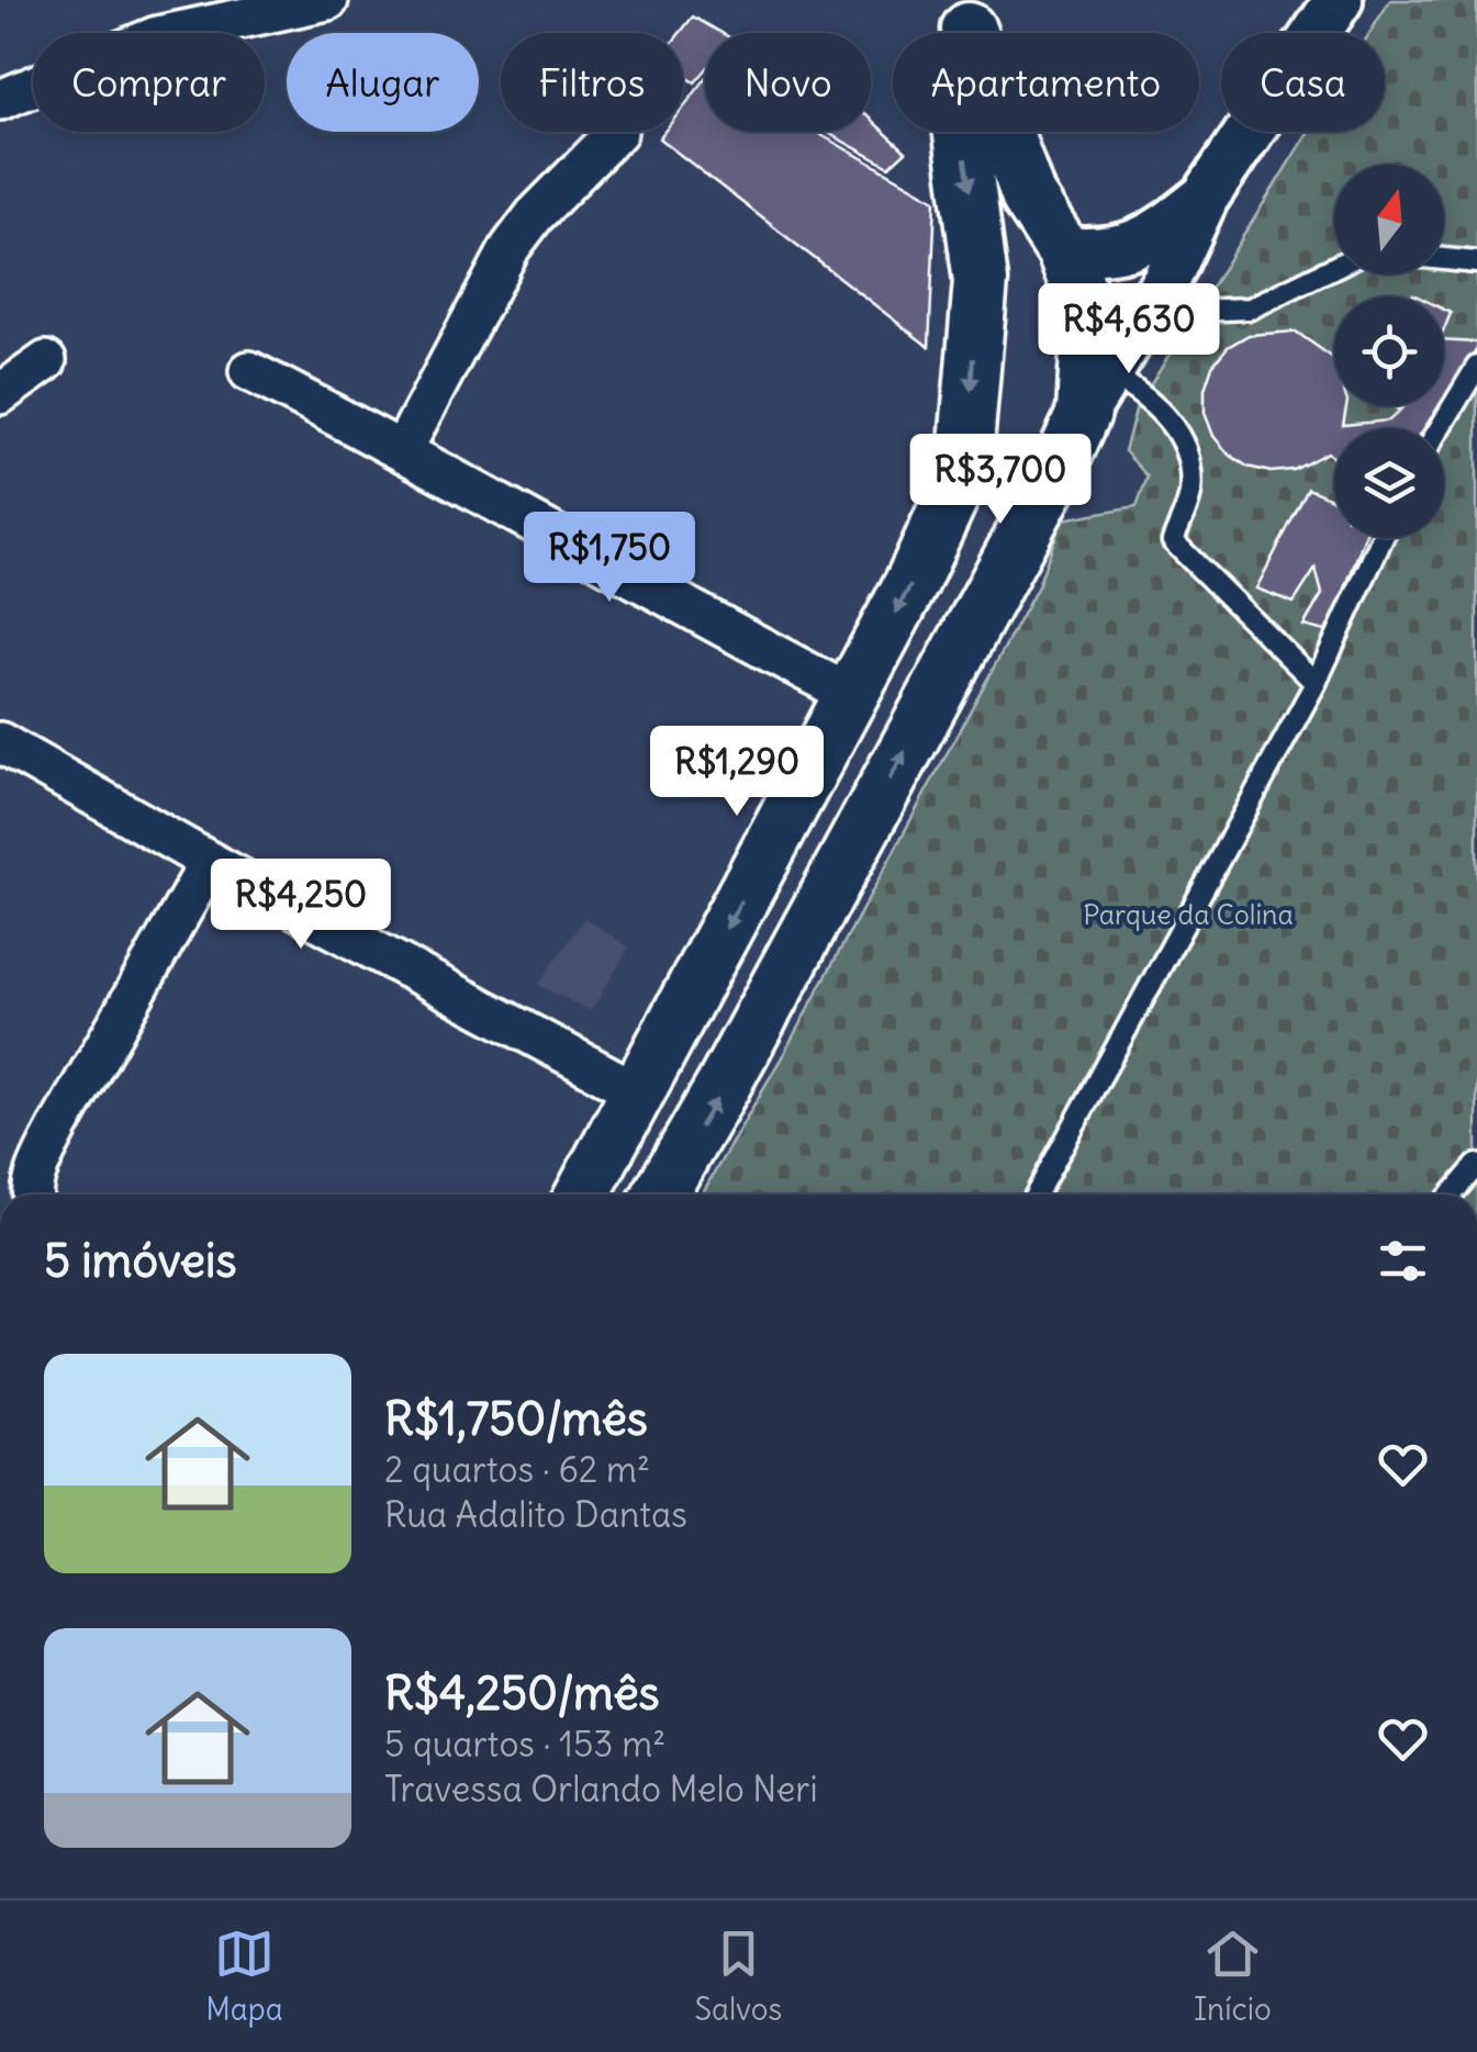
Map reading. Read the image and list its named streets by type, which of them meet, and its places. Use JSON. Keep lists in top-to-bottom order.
{
  "parks": ["Parque da Colina"],
  "north": "top",
  "page": {
    "chip": [
      "Comprar",
      "Alugar",
      "Filtros",
      "Novo",
      "Apartamento",
      "Casa"
    ],
    "price": [
      "R$4,630",
      "R$3,700",
      "R$1,750",
      "R$1,290",
      "R$4,250"
    ],
    "heading": "5 imóveis",
    "list": [
      {
        "name": "R$1,750/mês",
        "note": "2 quartos · 62 m² · Rua Adalito Dantas"
      },
      {
        "name": "R$4,250/mês",
        "note": "5 quartos · 153 m² · Travessa Orlando Melo Neri"
      }
    ],
    "tabs": ["Mapa", "Salvos", "Início"]
  }
}
